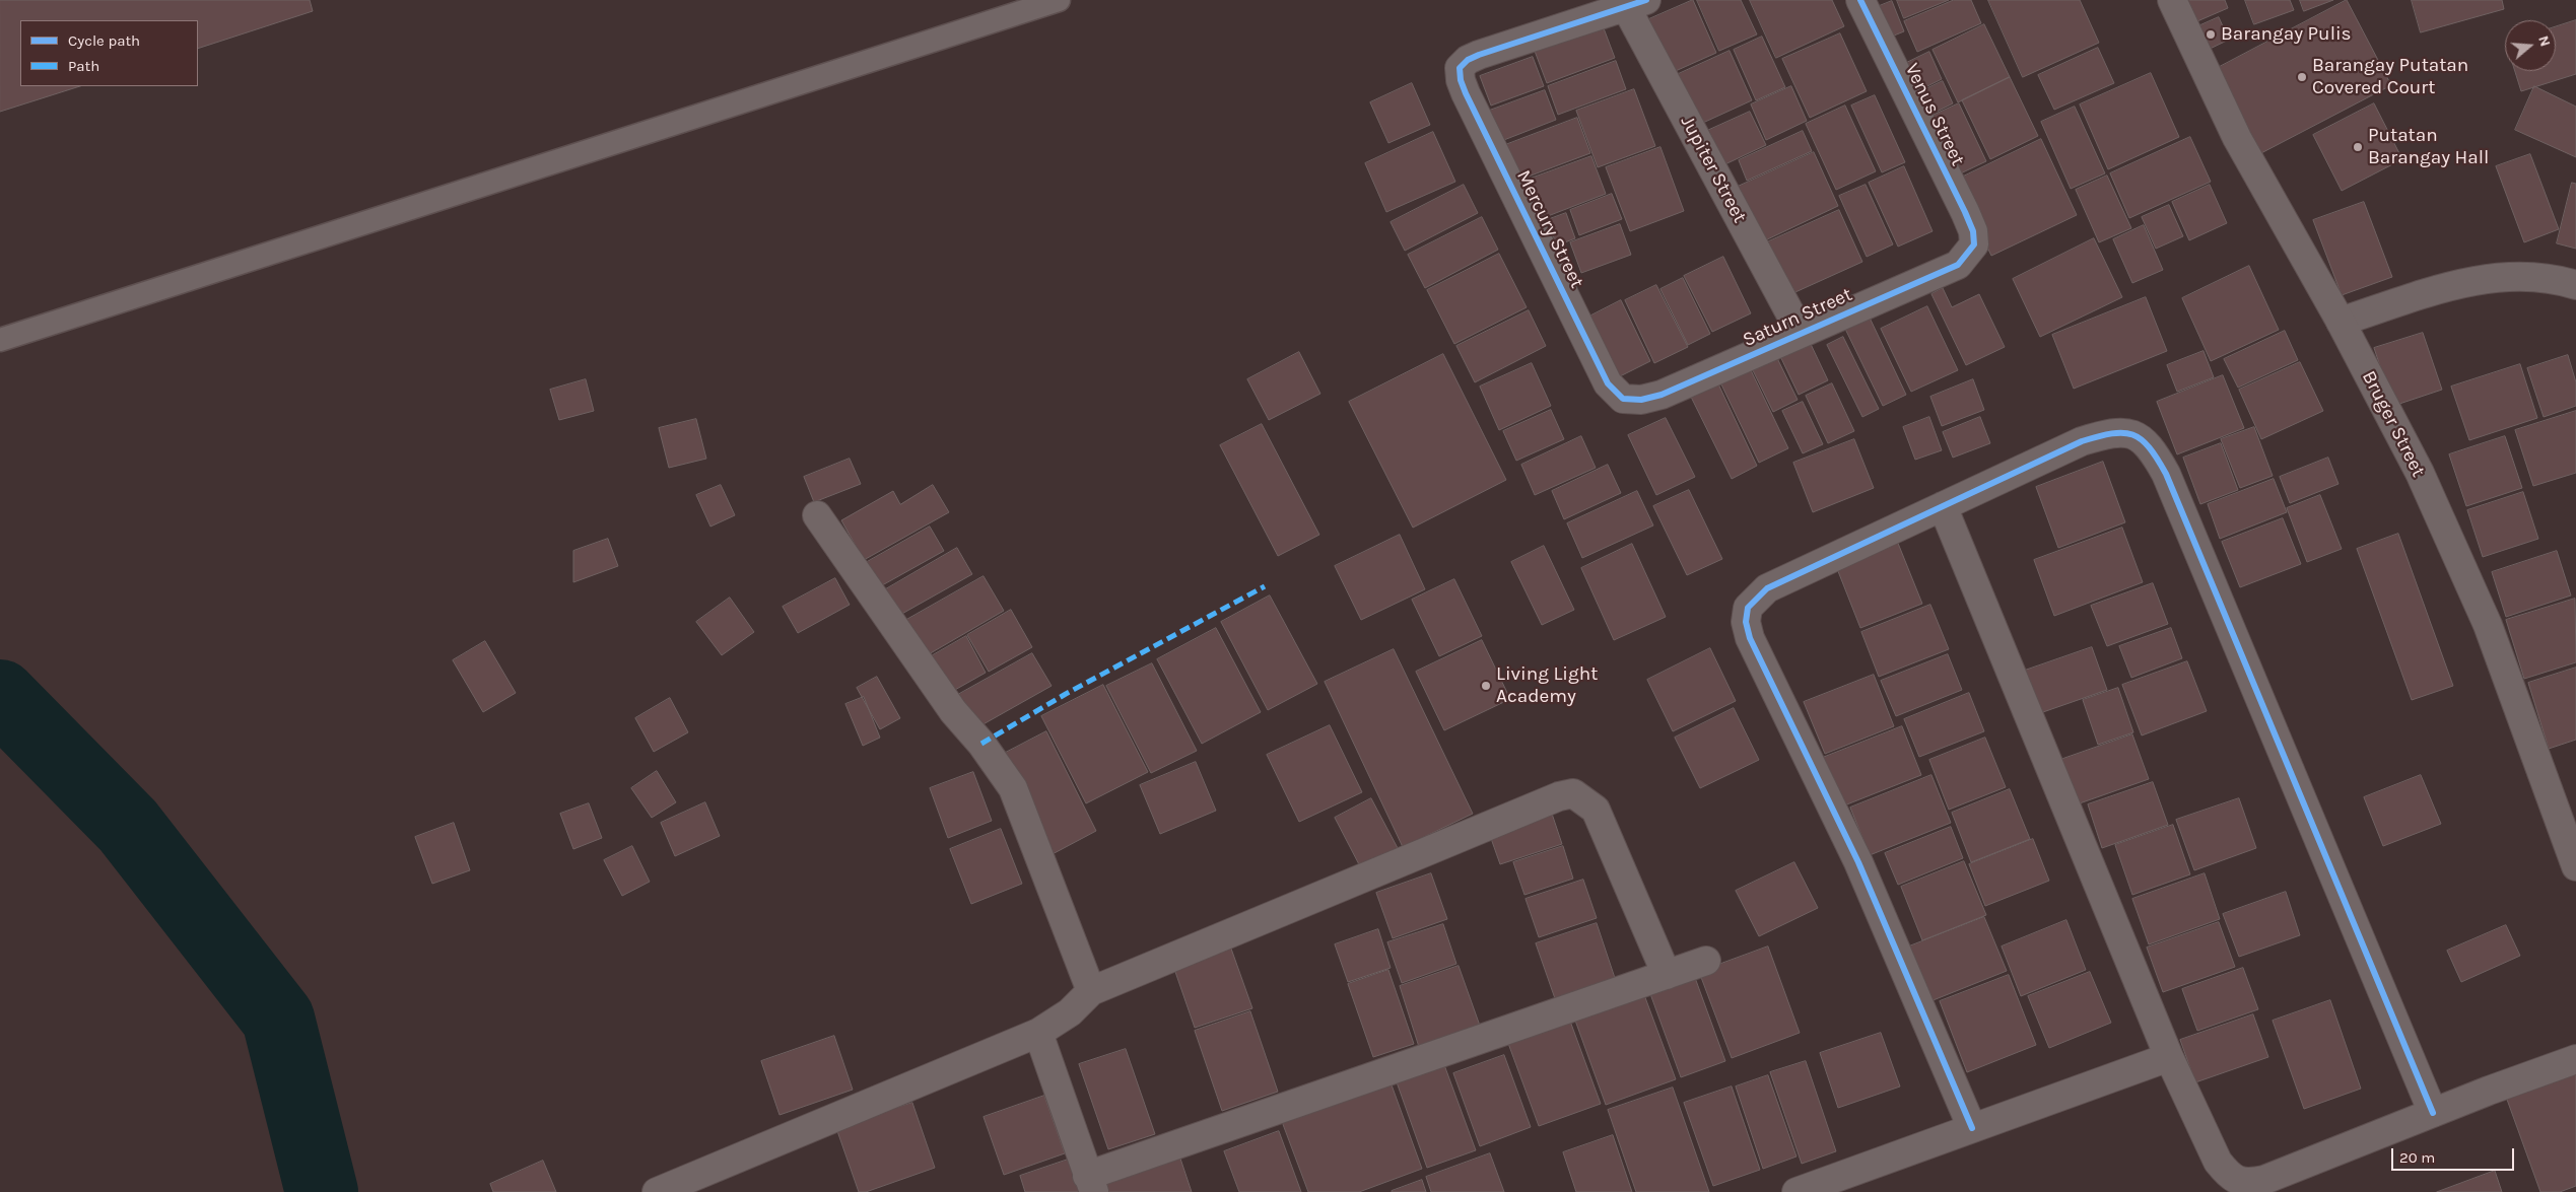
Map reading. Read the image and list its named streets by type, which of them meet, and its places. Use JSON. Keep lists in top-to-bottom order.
{
  "streets": {
    "street": [
      "Venus Street",
      "Jupiter Street",
      "Mercury Street",
      "Saturn Street",
      "Bruger Street"
    ]
  },
  "crossings": [
    ["Venus Street", "Saturn Street"],
    ["Jupiter Street", "Mercury Street"],
    ["Jupiter Street", "Saturn Street"],
    ["Mercury Street", "Saturn Street"]
  ],
  "places": [
    "Barangay Pulis",
    "Barangay Putatan Covered Court",
    "Putatan Barangay Hall",
    "Living Light Academy"
  ],
  "legend": ["Cycle path", "Path"],
  "scale_bar": "20 m",
  "north": "right"
}
